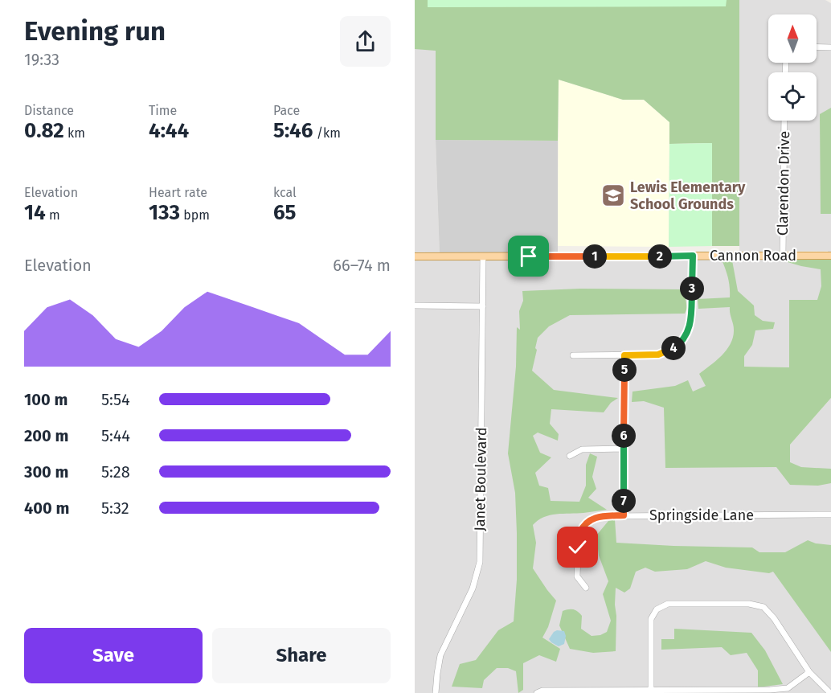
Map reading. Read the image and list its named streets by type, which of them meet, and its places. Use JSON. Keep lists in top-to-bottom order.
{
  "streets": {
    "main road": ["Cannon Road"],
    "street": ["Clarendon Drive", "Janet Boulevard", "Springside Lane"]
  },
  "crossings": [
    ["Clarendon Drive", "Cannon Road"],
    ["Cannon Road", "Janet Boulevard"]
  ],
  "places": {
    "school or university": ["Lewis Elementary School Grounds"]
  },
  "north": "top",
  "page": {
    "heading": ["Evening run", "19:33"],
    "stats": [
      ["Distance", "0.82 km"],
      ["Time", "4:44"],
      ["Pace", "5:46 /km"],
      ["Elevation", "14 m"],
      ["Heart rate", "133 bpm"],
      ["kcal", "65"]
    ],
    "pins": [
      "1",
      "2",
      "3",
      "4",
      "5",
      "6",
      "7"
    ],
    "chart": ["Elevation", "66–74 m"],
    "list": [
      {
        "name": "100 m",
        "note": "5:54"
      },
      {
        "name": "200 m",
        "note": "5:44"
      },
      {
        "name": "300 m",
        "note": "5:28"
      },
      {
        "name": "400 m",
        "note": "5:32"
      }
    ],
    "buttons": ["Save", "Share"]
  }
}
